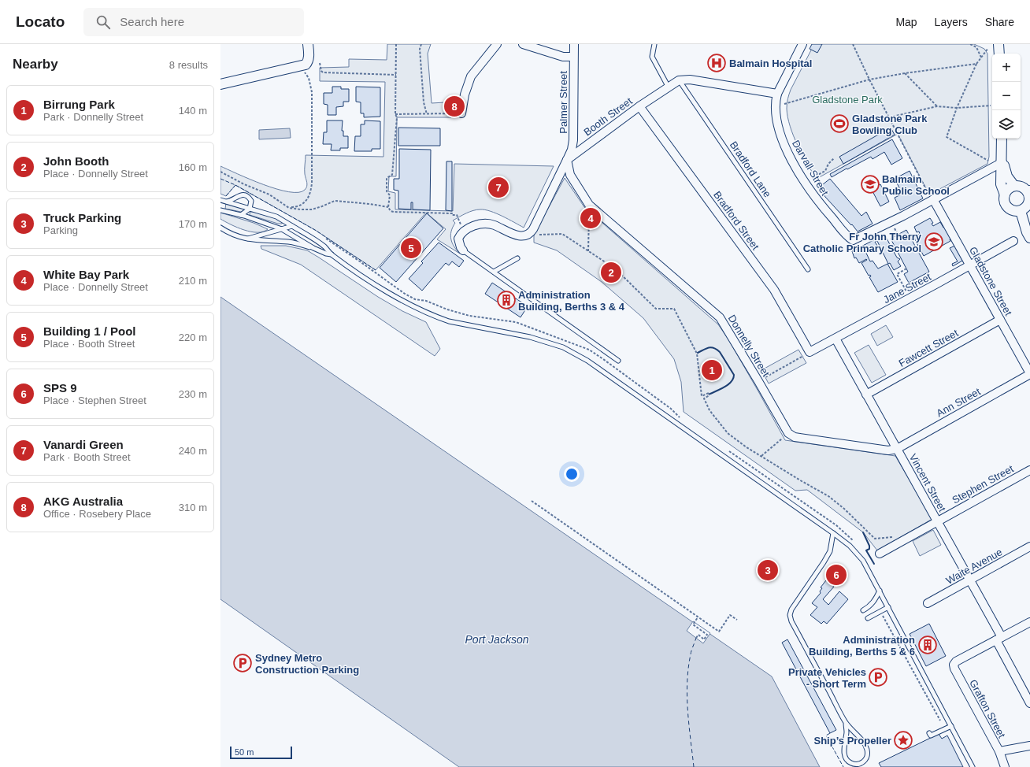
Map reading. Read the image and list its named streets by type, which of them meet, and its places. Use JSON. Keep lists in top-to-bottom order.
{
  "streets": {
    "street": [
      "Palmer Street",
      "Booth Street",
      "Darvall Street",
      "Bradford Street",
      "Gladstone Street",
      "Jane Street",
      "Donnelly Street",
      "Fawcett Street",
      "Ann Street",
      "Vincent Street",
      "Stephen Street",
      "Waite Avenue",
      "Grafton Street"
    ],
    "lane": ["Bradford Lane"]
  },
  "crossings": [
    ["Palmer Street", "Booth Street"],
    ["Palmer Street", "Donnelly Street"],
    ["Booth Street", "Bradford Lane"],
    ["Booth Street", "Bradford Street"],
    ["Booth Street", "Donnelly Street"],
    ["Darvall Street", "Gladstone Street"],
    ["Bradford Street", "Jane Street"],
    ["Gladstone Street", "Jane Street"],
    ["Gladstone Street", "Fawcett Street"],
    ["Gladstone Street", "Ann Street"],
    ["Jane Street", "Vincent Street"],
    ["Fawcett Street", "Vincent Street"],
    ["Ann Street", "Vincent Street"],
    ["Vincent Street", "Stephen Street"],
    ["Vincent Street", "Waite Avenue"],
    ["Vincent Street", "Grafton Street"]
  ],
  "water": ["Port Jackson"],
  "parks": ["Gladstone Park"],
  "places": {
    "hospital": ["Balmain Hospital"],
    "sports": ["Gladstone Park Bowling Club"],
    "school or university": ["Balmain Public School", "Fr John Therry Catholic Primary School"],
    "building": ["Administration Building, Berths 3 & 4", "Administration Building, Berths 5 & 6"],
    "parking": ["Sydney Metro Construction Parking", "Private Vehicles - Short Term"],
    "place": ["Ship’s Propeller"]
  },
  "scale_bar": "50 m",
  "page": {
    "header": "Locato",
    "search": "Search here",
    "nav": ["Map", "Layers", "Share"],
    "heading": ["Nearby", "8 results"],
    "map_buttons": ["+", "−"],
    "list": [
      {
        "mark": "1",
        "name": "Birrung Park",
        "note": "Park · Donnelly Street",
        "value": "140 m"
      },
      {
        "mark": "2",
        "name": "John Booth",
        "note": "Place · Donnelly Street",
        "value": "160 m"
      },
      {
        "mark": "3",
        "name": "Truck Parking",
        "note": "Parking",
        "value": "170 m"
      },
      {
        "mark": "4",
        "name": "White Bay Park",
        "note": "Place · Donnelly Street",
        "value": "210 m"
      },
      {
        "mark": "5",
        "name": "Building 1 / Pool",
        "note": "Place · Booth Street",
        "value": "220 m"
      },
      {
        "mark": "6",
        "name": "SPS 9",
        "note": "Place · Stephen Street",
        "value": "230 m"
      },
      {
        "mark": "7",
        "name": "Vanardi Green",
        "note": "Park · Booth Street",
        "value": "240 m"
      },
      {
        "mark": "8",
        "name": "AKG Australia",
        "note": "Office · Rosebery Place",
        "value": "310 m"
      }
    ],
    "pins": [
      "8",
      "7",
      "4",
      "5",
      "2",
      "1",
      "3",
      "6"
    ],
    "scale": "50 m"
  }
}
